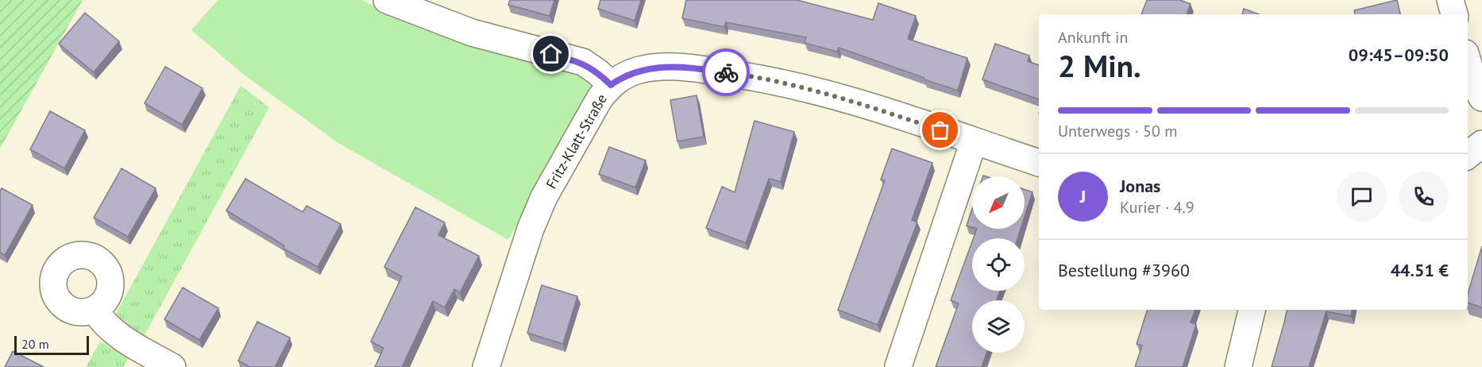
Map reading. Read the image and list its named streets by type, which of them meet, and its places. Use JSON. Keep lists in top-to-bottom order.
{
  "streets": {
    "street": ["Fritz-Klatt-Straße"]
  },
  "scale_bar": "20 m",
  "north": "bottom left",
  "page": {
    "heading": ["2 Min.", "Ankunft in", "09:45–09:50"],
    "panel": [
      "Jonas",
      "Kurier · 4.9",
      "Bestellung #3960",
      "44.51 €"
    ],
    "bar": "Unterwegs · 50 m",
    "round": "J",
    "scale": "20 m"
  }
}
